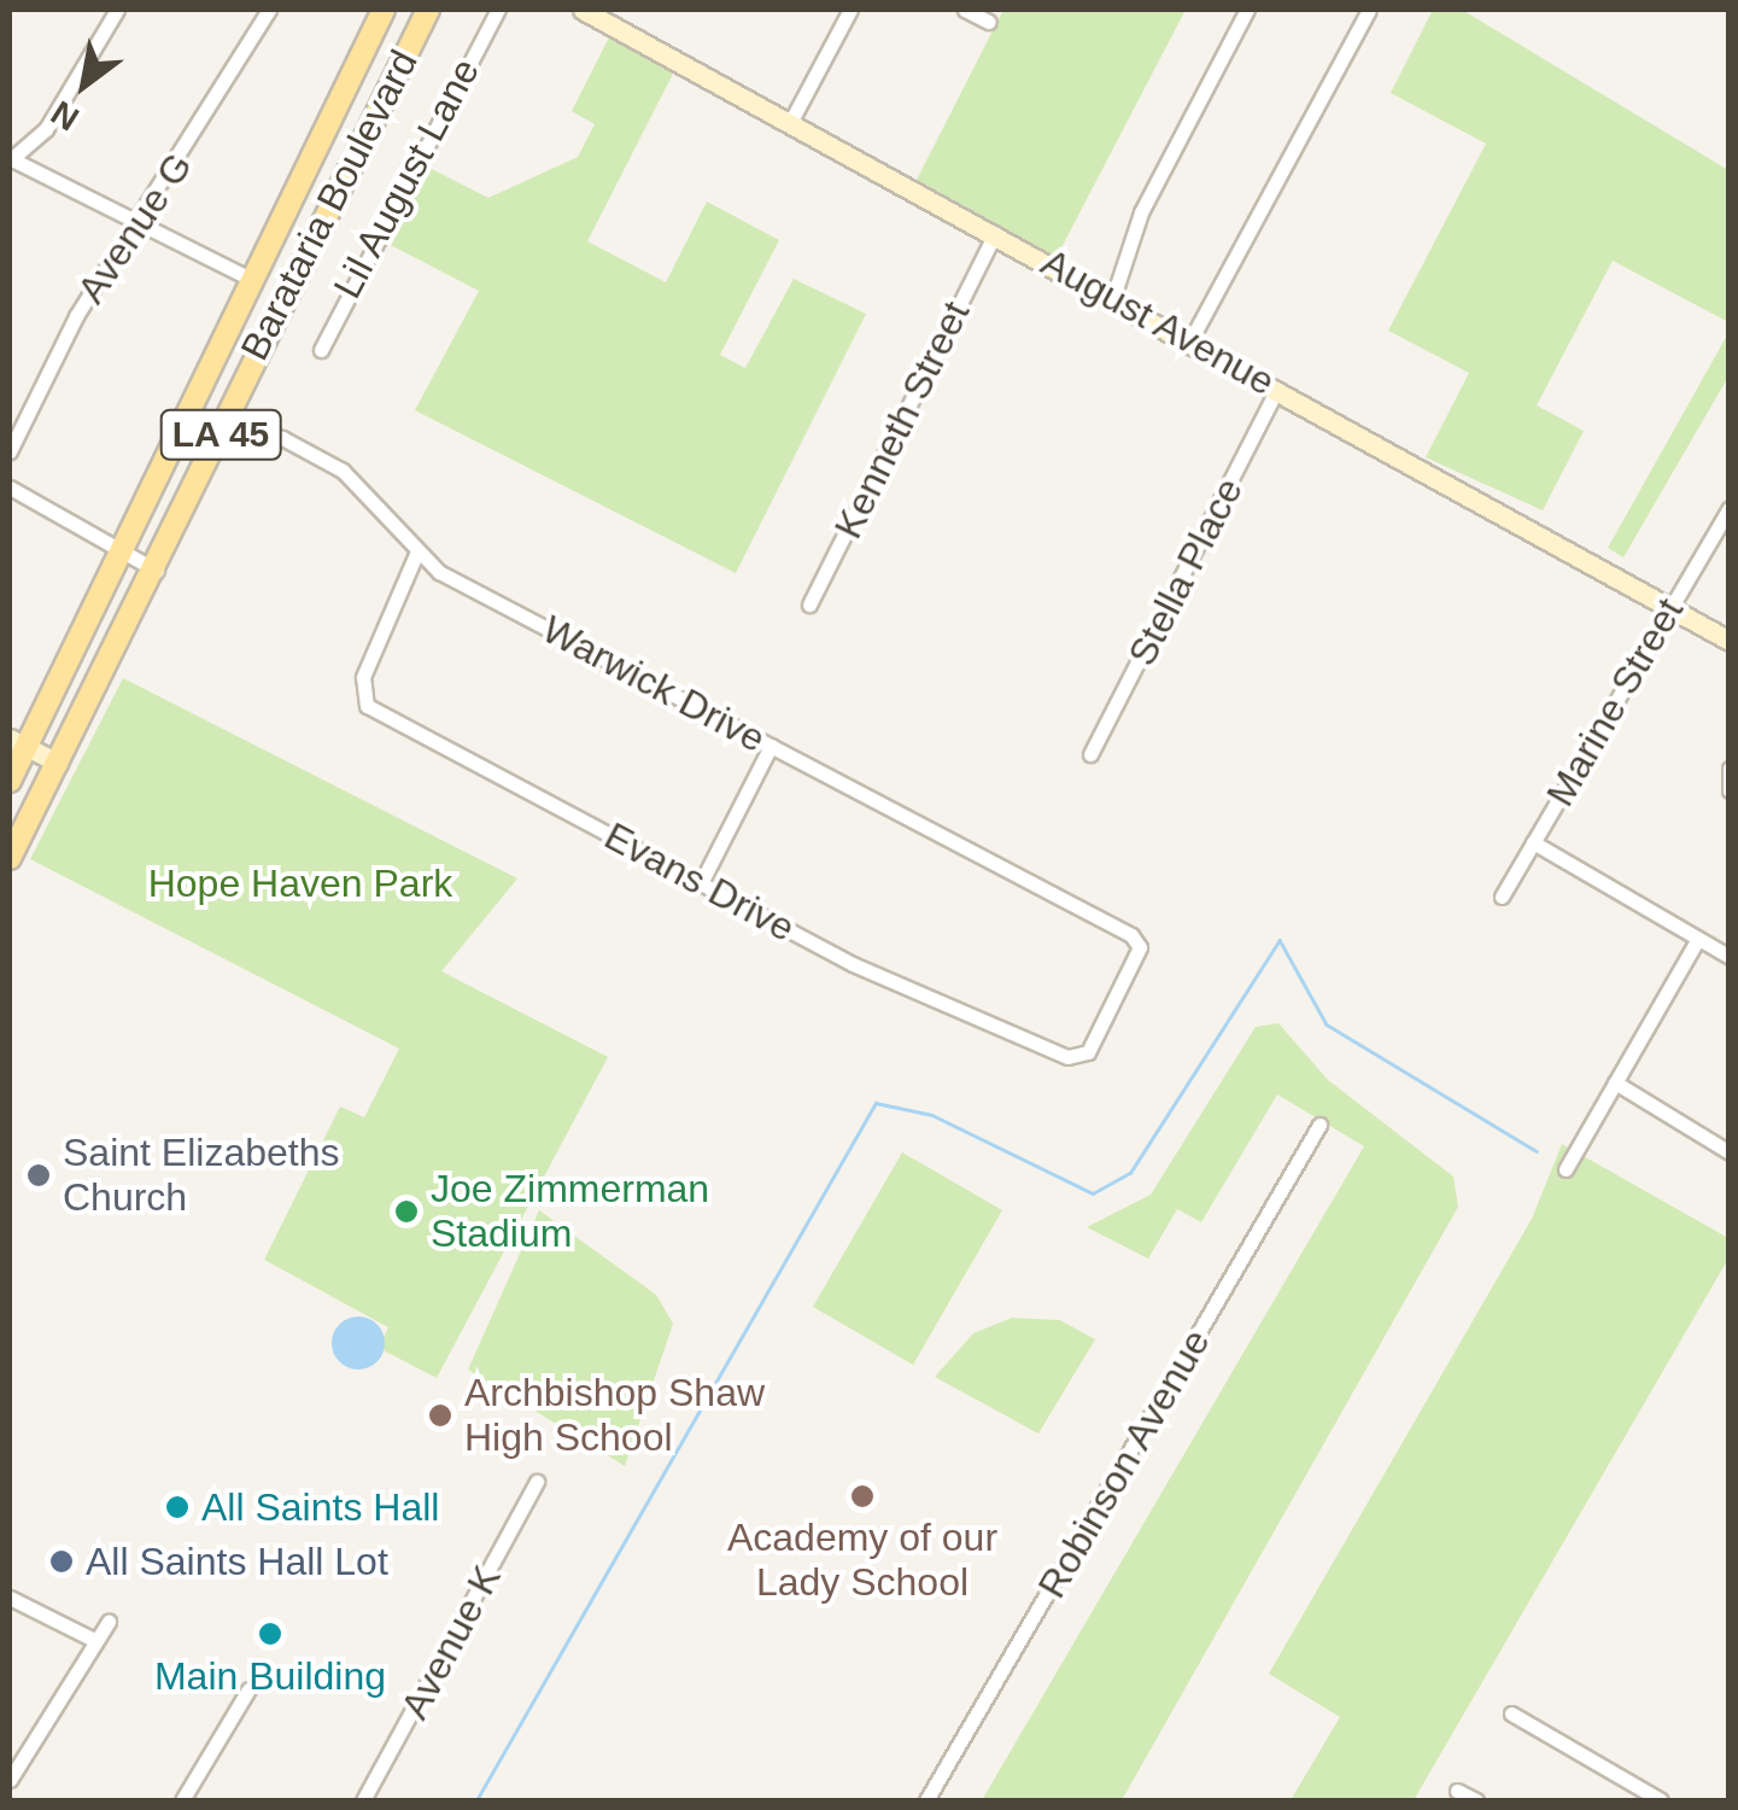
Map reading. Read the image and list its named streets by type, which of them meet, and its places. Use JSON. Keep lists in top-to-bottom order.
{
  "streets": {
    "main road": ["Barataria Boulevard", "LA 45"],
    "street": [
      "Lil August Lane",
      "Avenue G",
      "August Avenue",
      "Kenneth Street",
      "Stella Place",
      "Warwick Drive",
      "Marine Street",
      "Evans Drive",
      "Robinson Avenue",
      "Avenue K"
    ]
  },
  "crossings": [
    ["Barataria Boulevard", "Warwick Drive"],
    ["August Avenue", "Kenneth Street"],
    ["August Avenue", "Stella Place"],
    ["August Avenue", "Marine Street"],
    ["Warwick Drive", "Evans Drive"]
  ],
  "parks": ["Hope Haven Park"],
  "places": [
    "Saint Elizabeths Church",
    "Joe Zimmerman Stadium",
    "Archbishop Shaw High School",
    "Academy of our Lady School",
    "All Saints Hall",
    "All Saints Hall Lot",
    "Main Building"
  ],
  "north": "bottom left"
}
